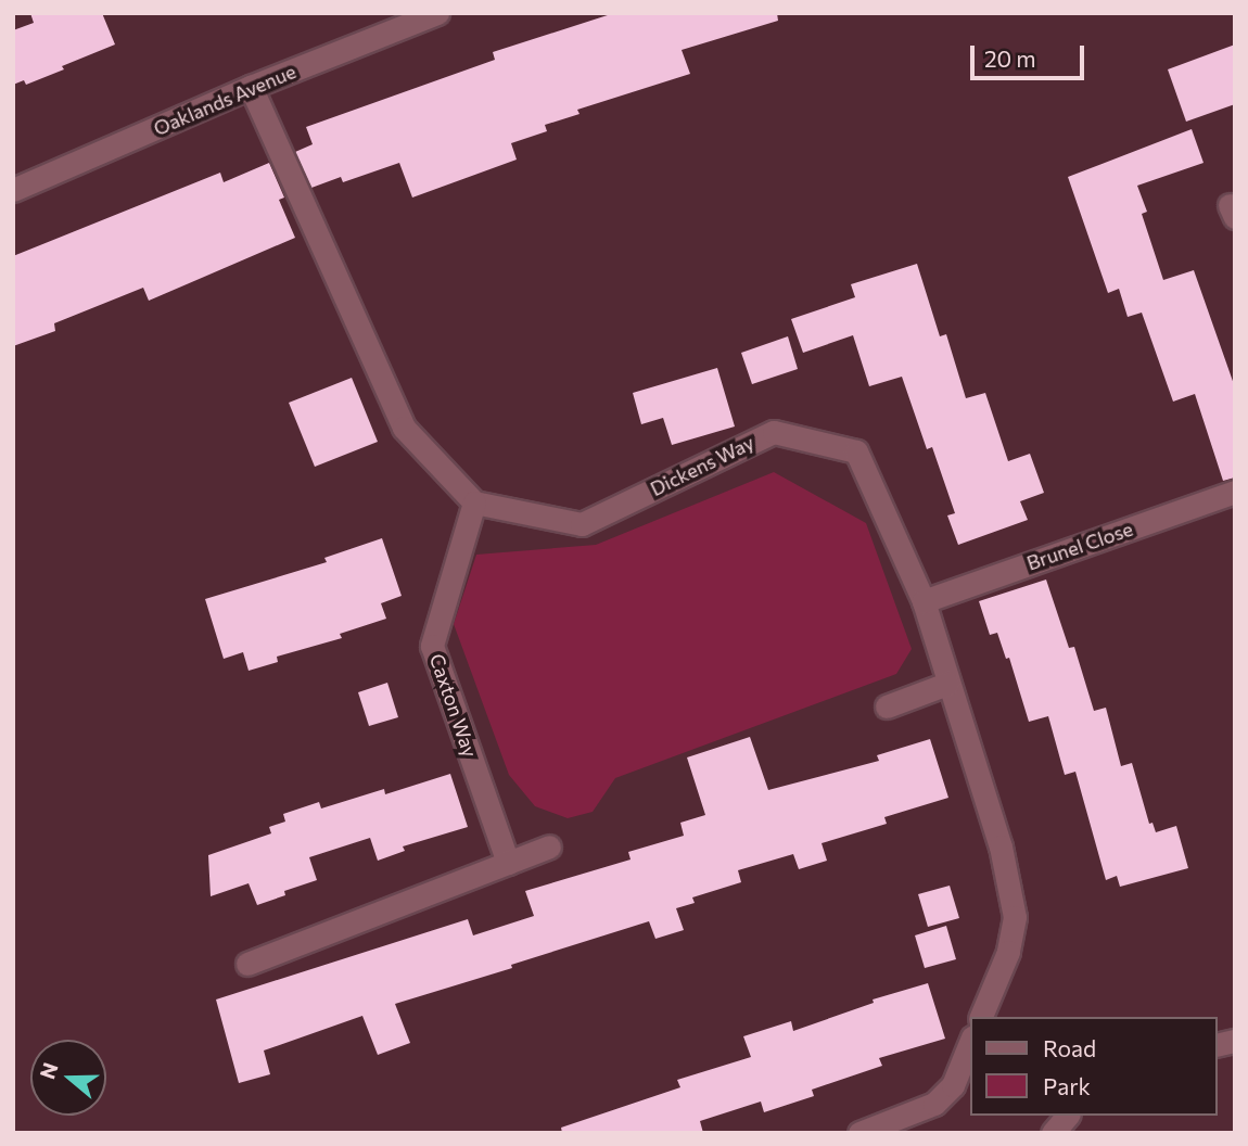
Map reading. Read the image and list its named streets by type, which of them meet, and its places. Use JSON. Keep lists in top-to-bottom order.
{
  "streets": {
    "street": [
      "Oaklands Avenue",
      "Dickens Way",
      "Brunel Close",
      "Caxton Way"
    ]
  },
  "crossings": [
    ["Dickens Way", "Brunel Close"],
    ["Dickens Way", "Caxton Way"]
  ],
  "legend": ["Road", "Park"],
  "scale_bar": "20 m",
  "north": "left"
}
